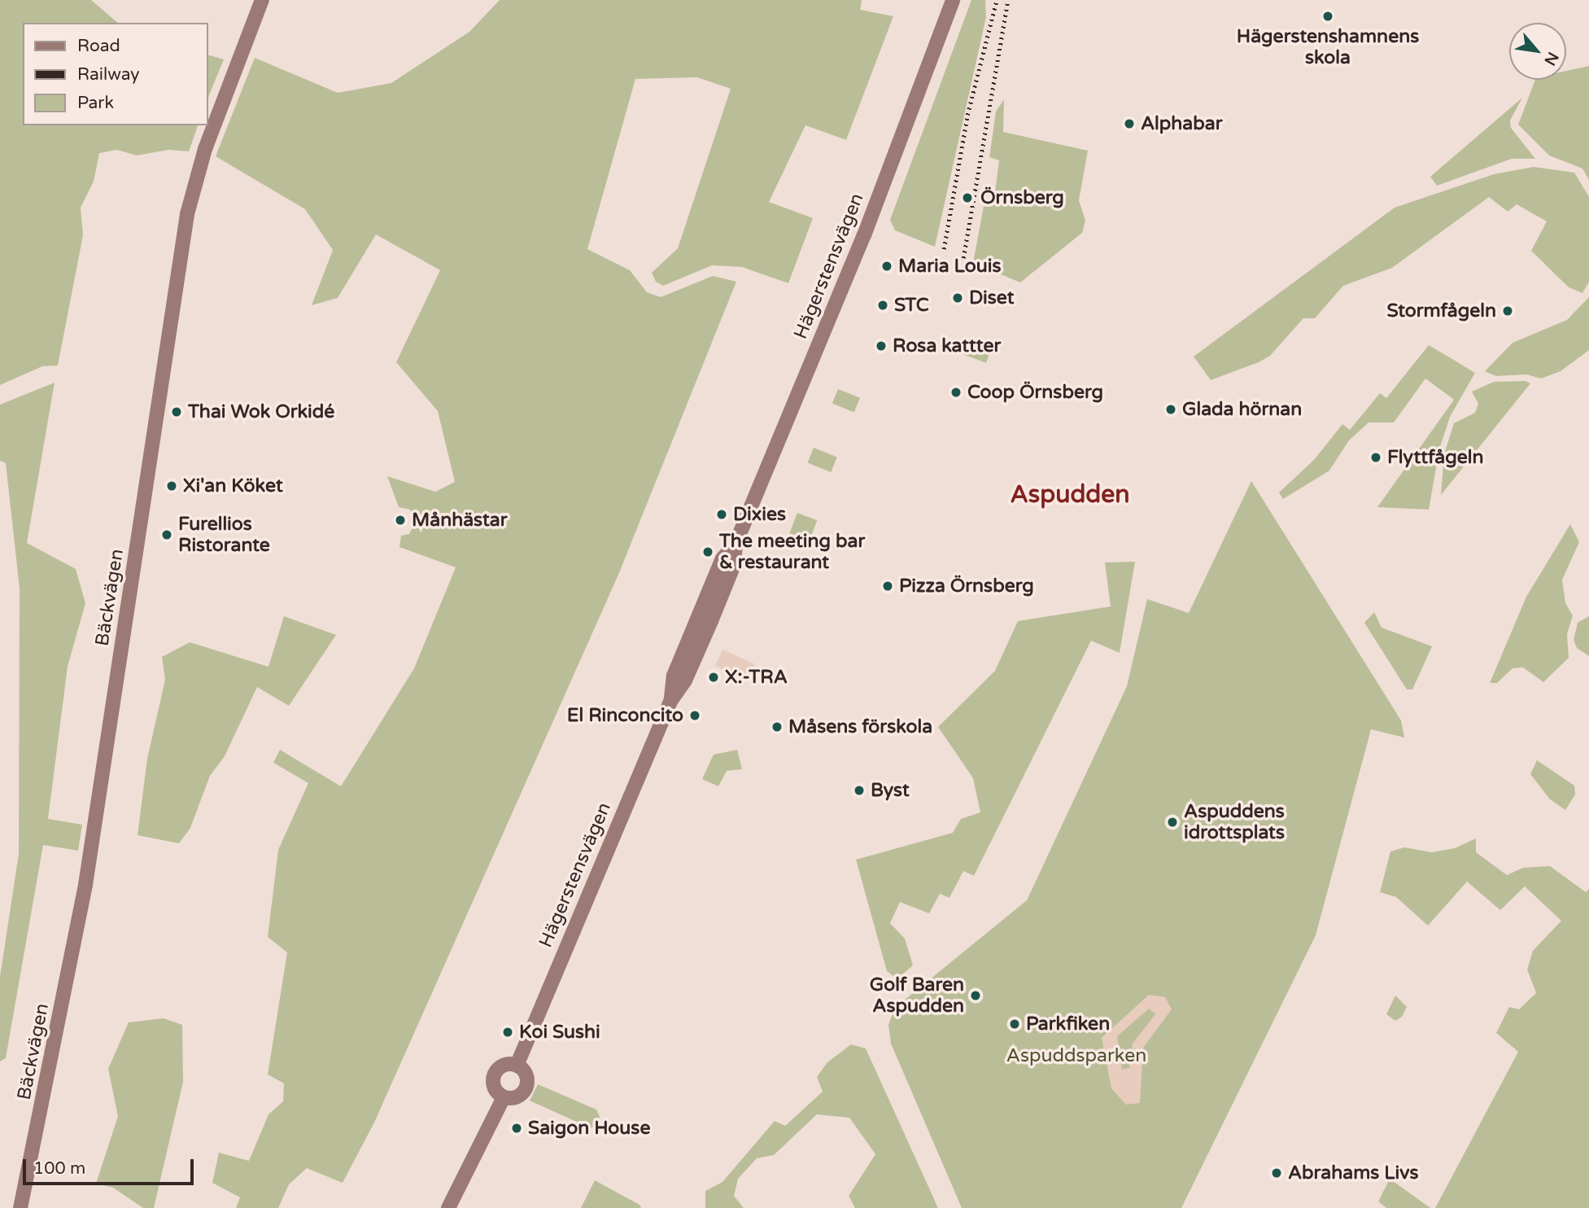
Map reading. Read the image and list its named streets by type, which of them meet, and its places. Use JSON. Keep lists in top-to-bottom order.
{
  "streets": {
    "street": ["Hägerstensvägen", "Bäckvägen"]
  },
  "districts": ["Aspudden"],
  "parks": ["Aspuddsparken"],
  "places": [
    "Hägerstenshamnens skola",
    "Alphabar",
    "Örnsberg",
    "Maria Louis",
    "Diset",
    "STC",
    "Stormfågeln",
    "Rosa kattter",
    "Coop Örnsberg",
    "Glada hörnan",
    "Thai Wok Orkidé",
    "Flyttfågeln",
    "Xi'an Köket",
    "Dixies",
    "Månhästar",
    "Furellios Ristorante",
    "The meeting bar & restaurant",
    "Pizza Örnsberg",
    "X:-TRA",
    "El Rinconcito",
    "Måsens förskola",
    "Byst",
    "Aspuddens idrottsplats",
    "Golf Baren Aspudden",
    "Parkfiken",
    "Koi Sushi",
    "Saigon House",
    "Abrahams Livs"
  ],
  "legend": ["Road", "Railway", "Park"],
  "scale_bar": "100 m",
  "north": "bottom right"
}
